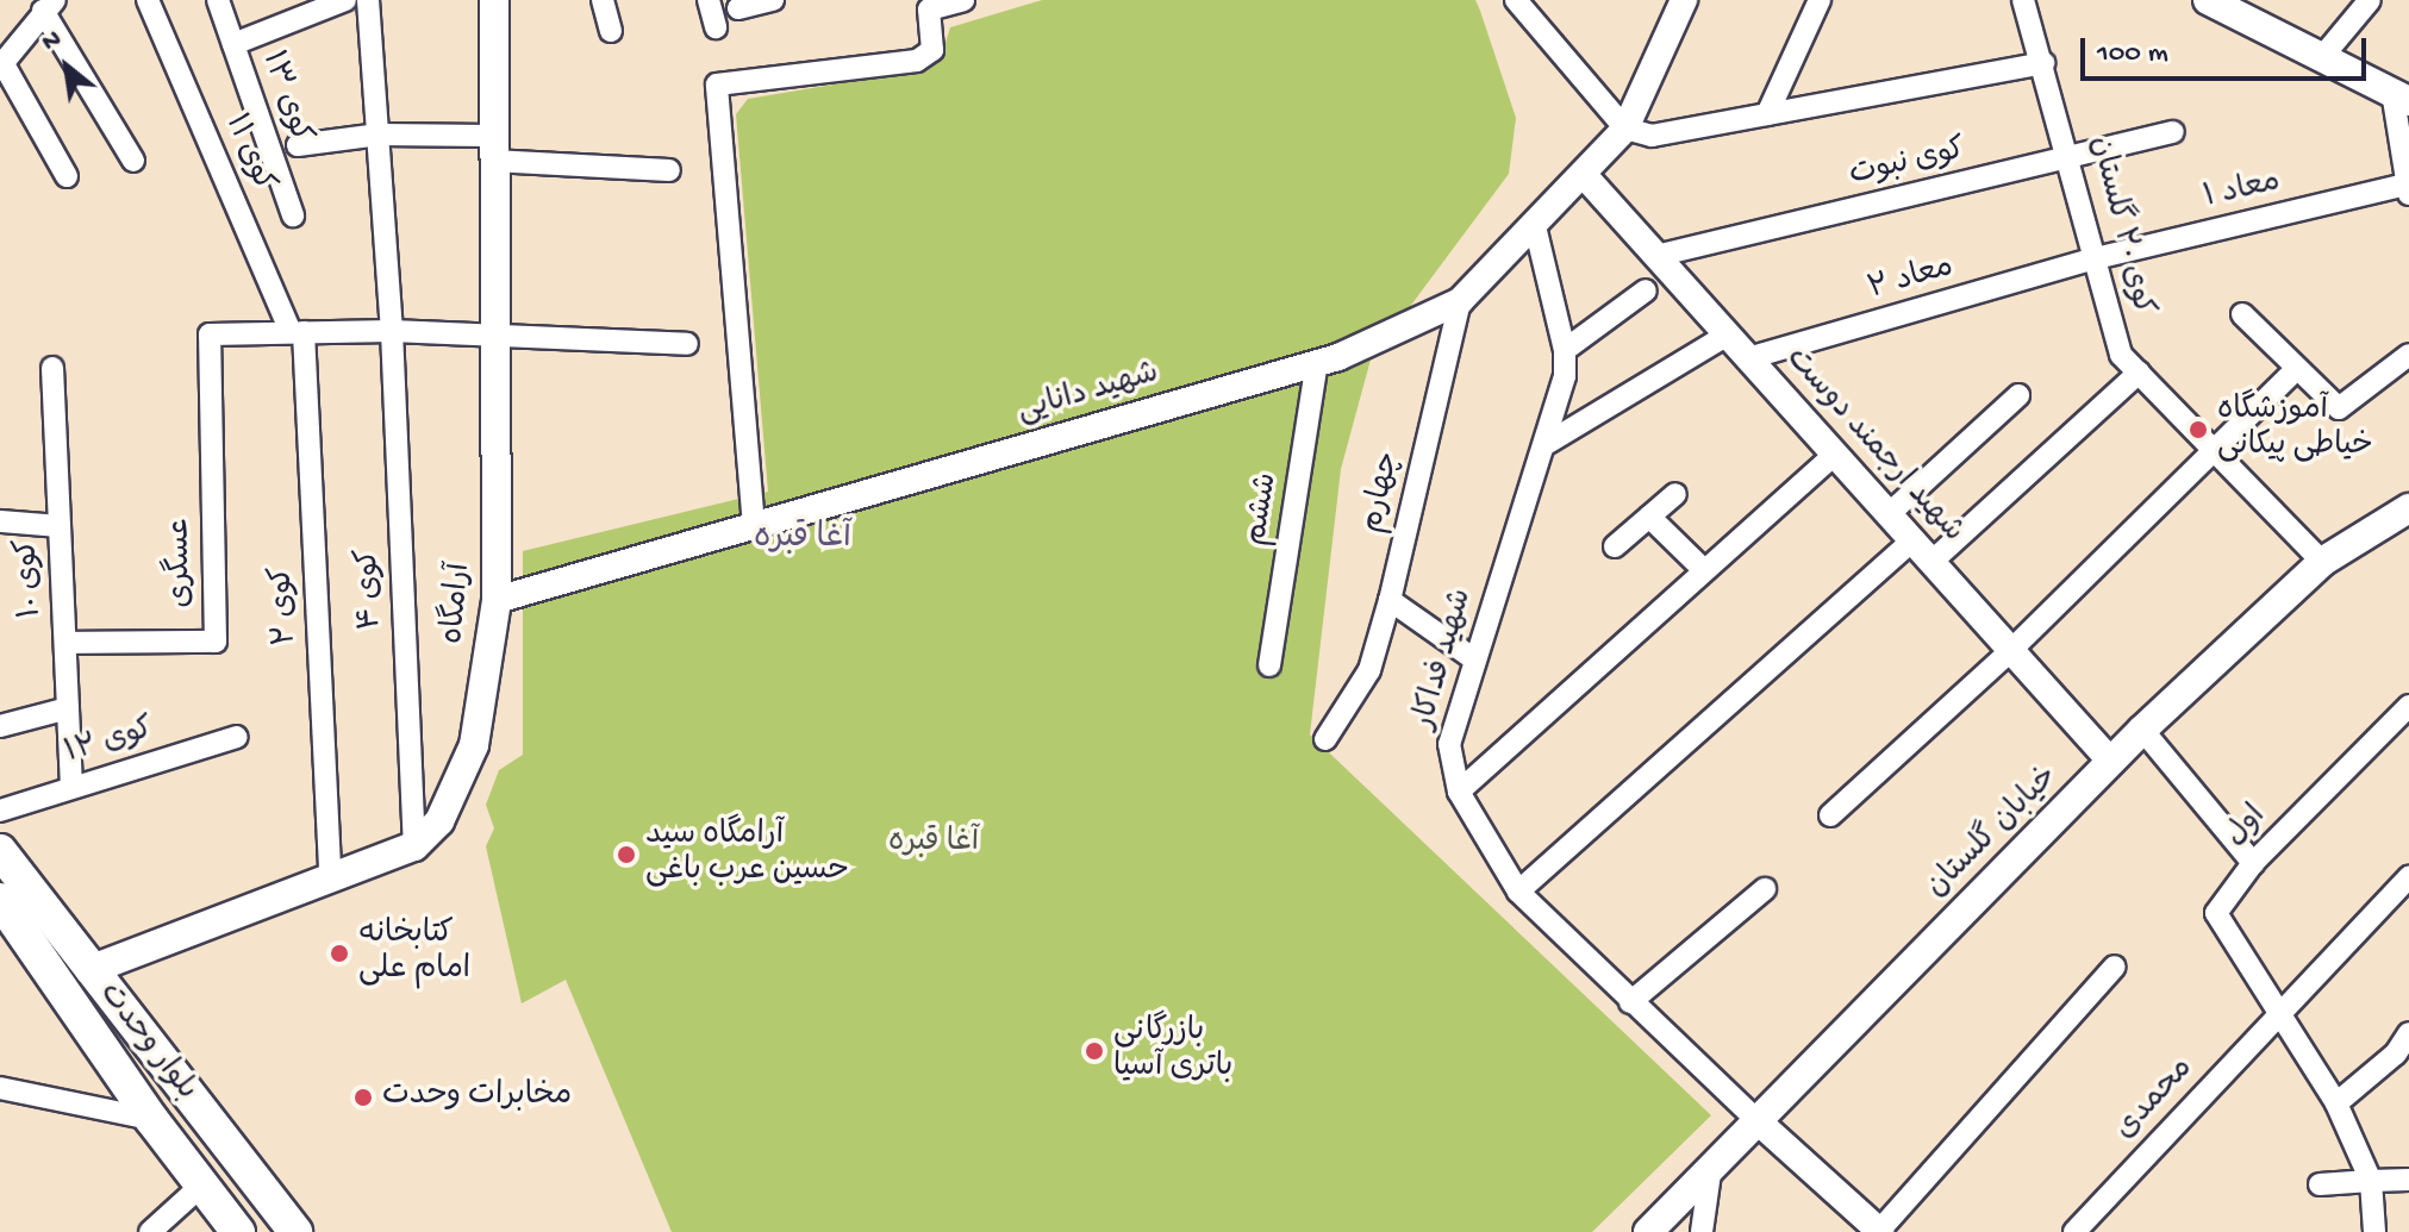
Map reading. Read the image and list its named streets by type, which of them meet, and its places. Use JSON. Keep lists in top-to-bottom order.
{
  "streets": {
    "main road": ["آرامگاه", "خیابان گلستان", "بلوار وحدت"],
    "street": [
      "کوی ۱۳",
      "کوی ۱۱",
      "کوی نبوت",
      "معاد ۱",
      "کوی ۲۰ گلستان",
      "معاد ۲",
      "شهید دانایی",
      "شهید ارجمند دوست",
      "چهارم",
      "ششم",
      "عسگری",
      "کوی ۱۰",
      "کوی ۴",
      "کوی ۲",
      "شهید فداکار",
      "کوی ۱۲",
      "اول",
      "محمدی"
    ]
  },
  "crossings": [
    ["کوی ۱۱", "عسگری"],
    ["کوی ۱۱", "کوی ۲"],
    ["کوی نبوت", "کوی ۲۰ گلستان"],
    ["کوی نبوت", "شهید ارجمند دوست"],
    ["معاد ۱", "کوی ۲۰ گلستان"],
    ["معاد ۱", "معاد ۲"],
    ["کوی ۲۰ گلستان", "معاد ۲"],
    ["کوی ۲۰ گلستان", "خیابان گلستان"],
    ["معاد ۲", "شهید ارجمند دوست"],
    ["شهید دانایی", "شهید ارجمند دوست"],
    ["شهید دانایی", "چهارم"],
    ["شهید دانایی", "ششم"],
    ["شهید دانایی", "آرامگاه"],
    ["شهید دانایی", "شهید فداکار"],
    ["شهید ارجمند دوست", "خیابان گلستان"],
    ["عسگری", "کوی ۱۰"],
    ["عسگری", "کوی ۲"],
    ["کوی ۱۰", "کوی ۱۲"],
    ["کوی ۴", "آرامگاه"],
    ["شهید فداکار", "خیابان گلستان"],
    ["اول", "محمدی"]
  ],
  "districts": ["آغا قبره"],
  "parks": ["آغا قبره"],
  "places": [
    "آموزشگاه خیاطی پیکانی",
    "آرامگاه سید حسین عرب باغی",
    "کتابخانه امام علی",
    "بازرگانی باتری آسیا",
    "مخابرات وحدت"
  ],
  "scale_bar": "100 m",
  "north": "top left"
}
